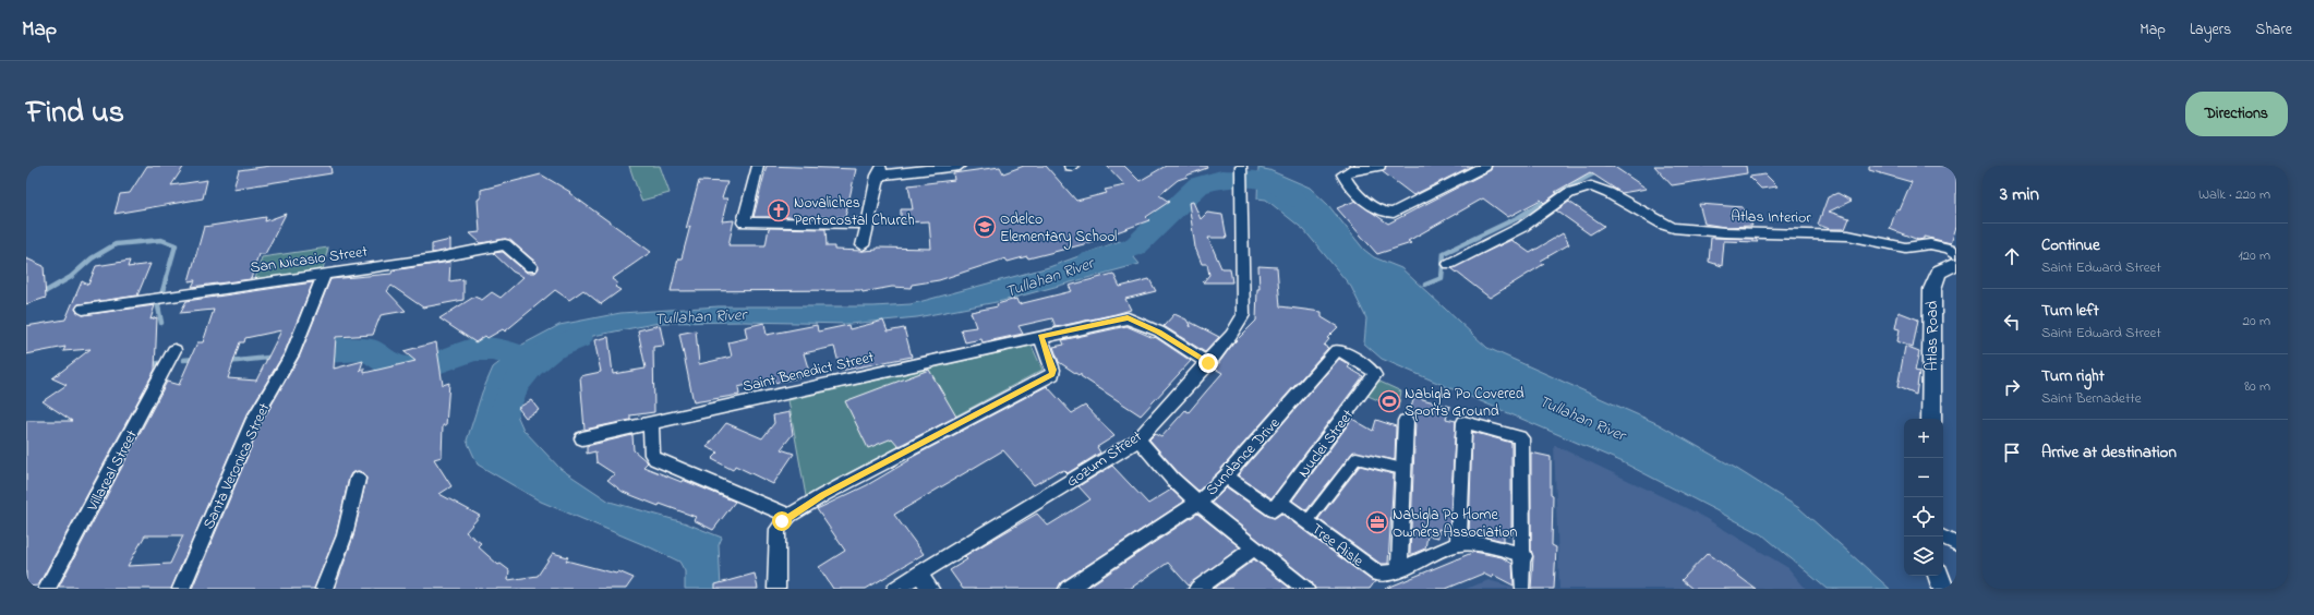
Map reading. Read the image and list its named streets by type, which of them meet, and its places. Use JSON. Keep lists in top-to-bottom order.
{
  "streets": {
    "street": [
      "Atlas Interior",
      "San Nicasio Street",
      "Atlas Road",
      "Saint Benedict Street",
      "Nuclei Street",
      "Sundance Drive",
      "Gozum Street",
      "Santa Veronica Street",
      "Villareal Street",
      "Tree Aisle"
    ]
  },
  "crossings": [
    ["San Nicasio Street", "Santa Veronica Street"],
    ["Saint Benedict Street", "Gozum Street"],
    ["Nuclei Street", "Sundance Drive"],
    ["Nuclei Street", "Tree Aisle"],
    ["Sundance Drive", "Tree Aisle"]
  ],
  "water": ["Tullahan River"],
  "places": {
    "church": ["Novaliches Pentocostal Church"],
    "school or university": ["Odelco Elementary School"],
    "sports": ["Nabigla Po Covered Sports Ground"],
    "office": ["Nabigla Po Home Owners Association"]
  },
  "page": {
    "header": "Map",
    "nav": ["Map", "Layers", "Share"],
    "title": "Find us",
    "buttons": "Directions",
    "heading": ["3 min", "Walk · 220 m"],
    "list": [
      ["Continue", "Saint Edward Street", "120 m"],
      ["Turn left", "Saint Edward Street", "20 m"],
      ["Turn right", "Saint Bernadette", "80 m"],
      "Arrive at destination"
    ],
    "map_buttons": ["+", "−"]
  }
}
